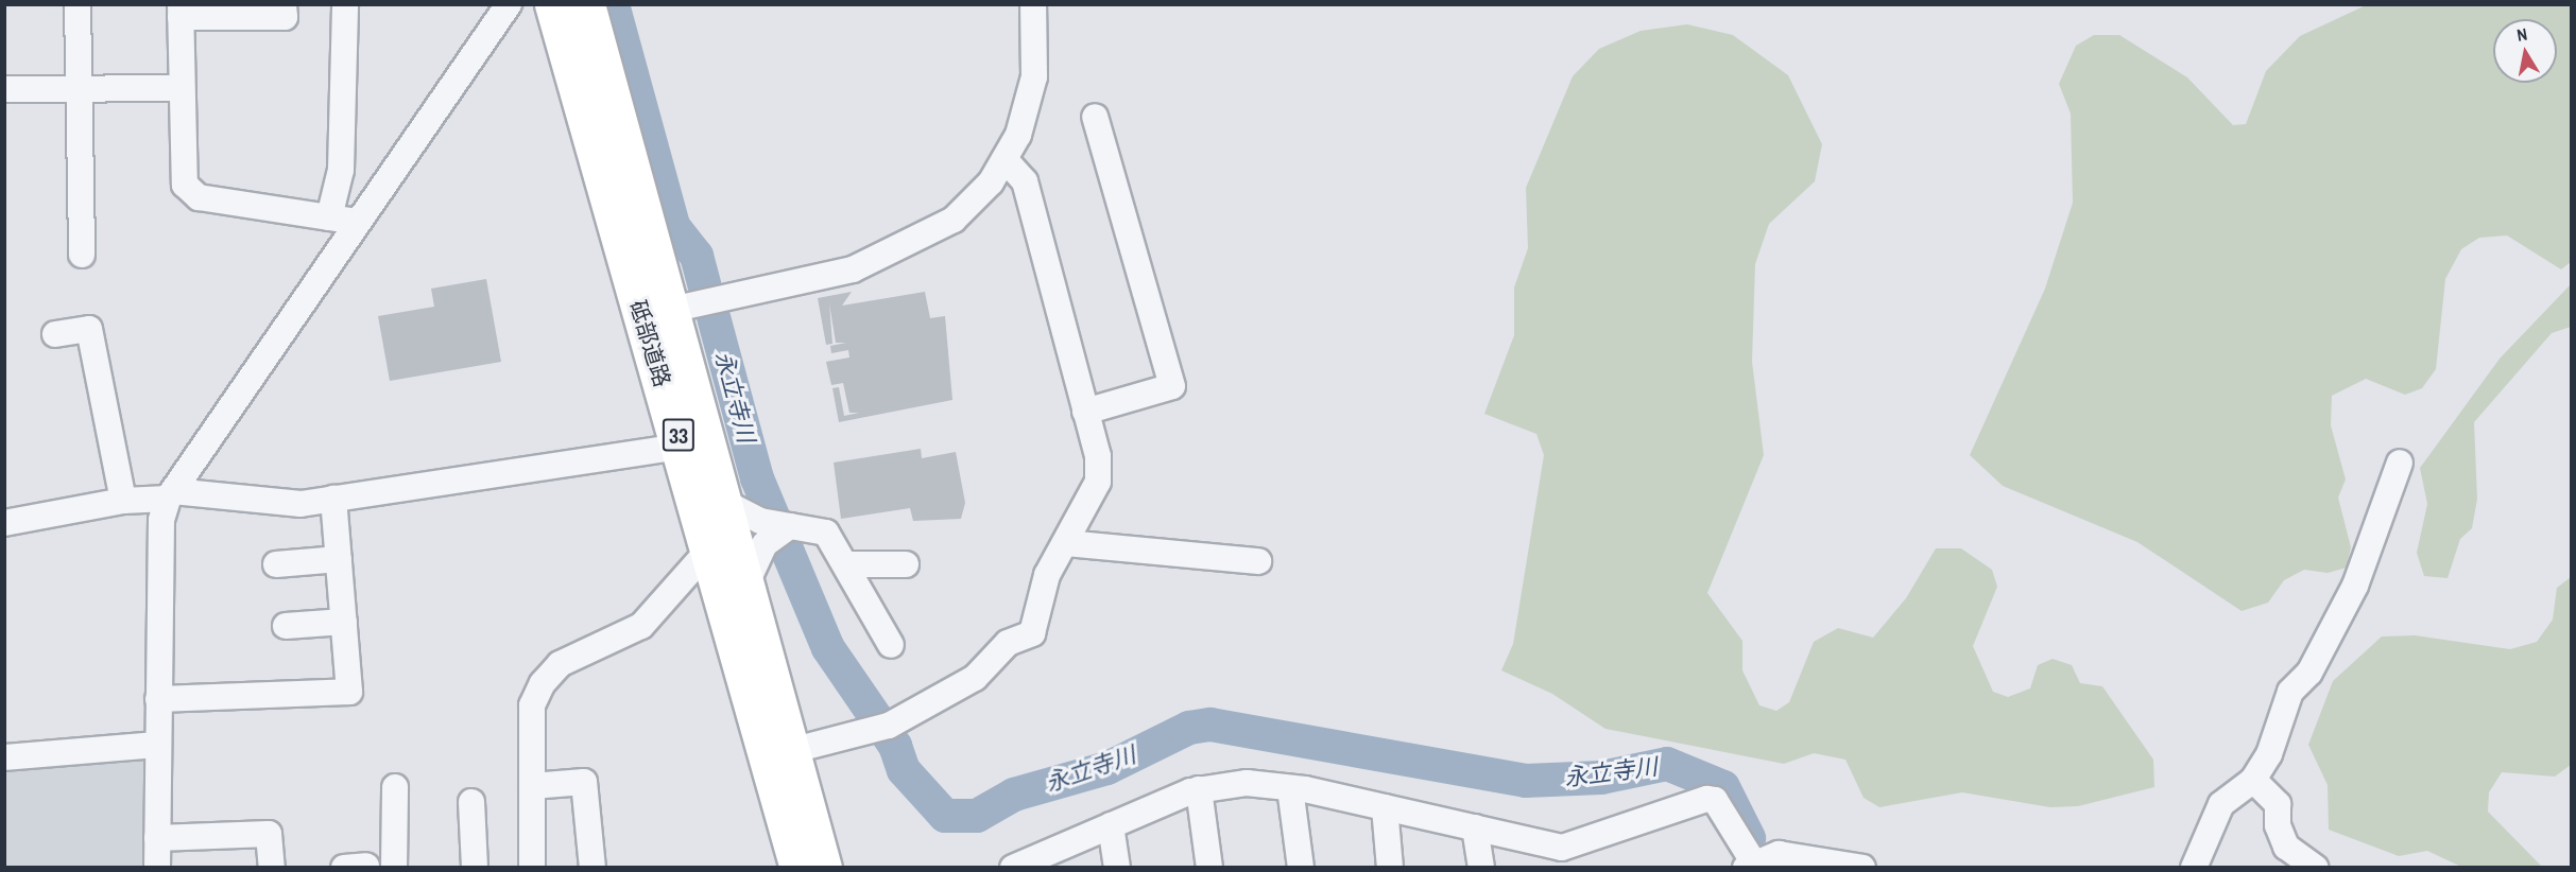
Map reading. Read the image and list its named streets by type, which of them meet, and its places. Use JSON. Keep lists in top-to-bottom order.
{
  "streets": {
    "highway": ["砥部道路", "33"]
  },
  "water": ["永立寺川"],
  "north": "top"
}
